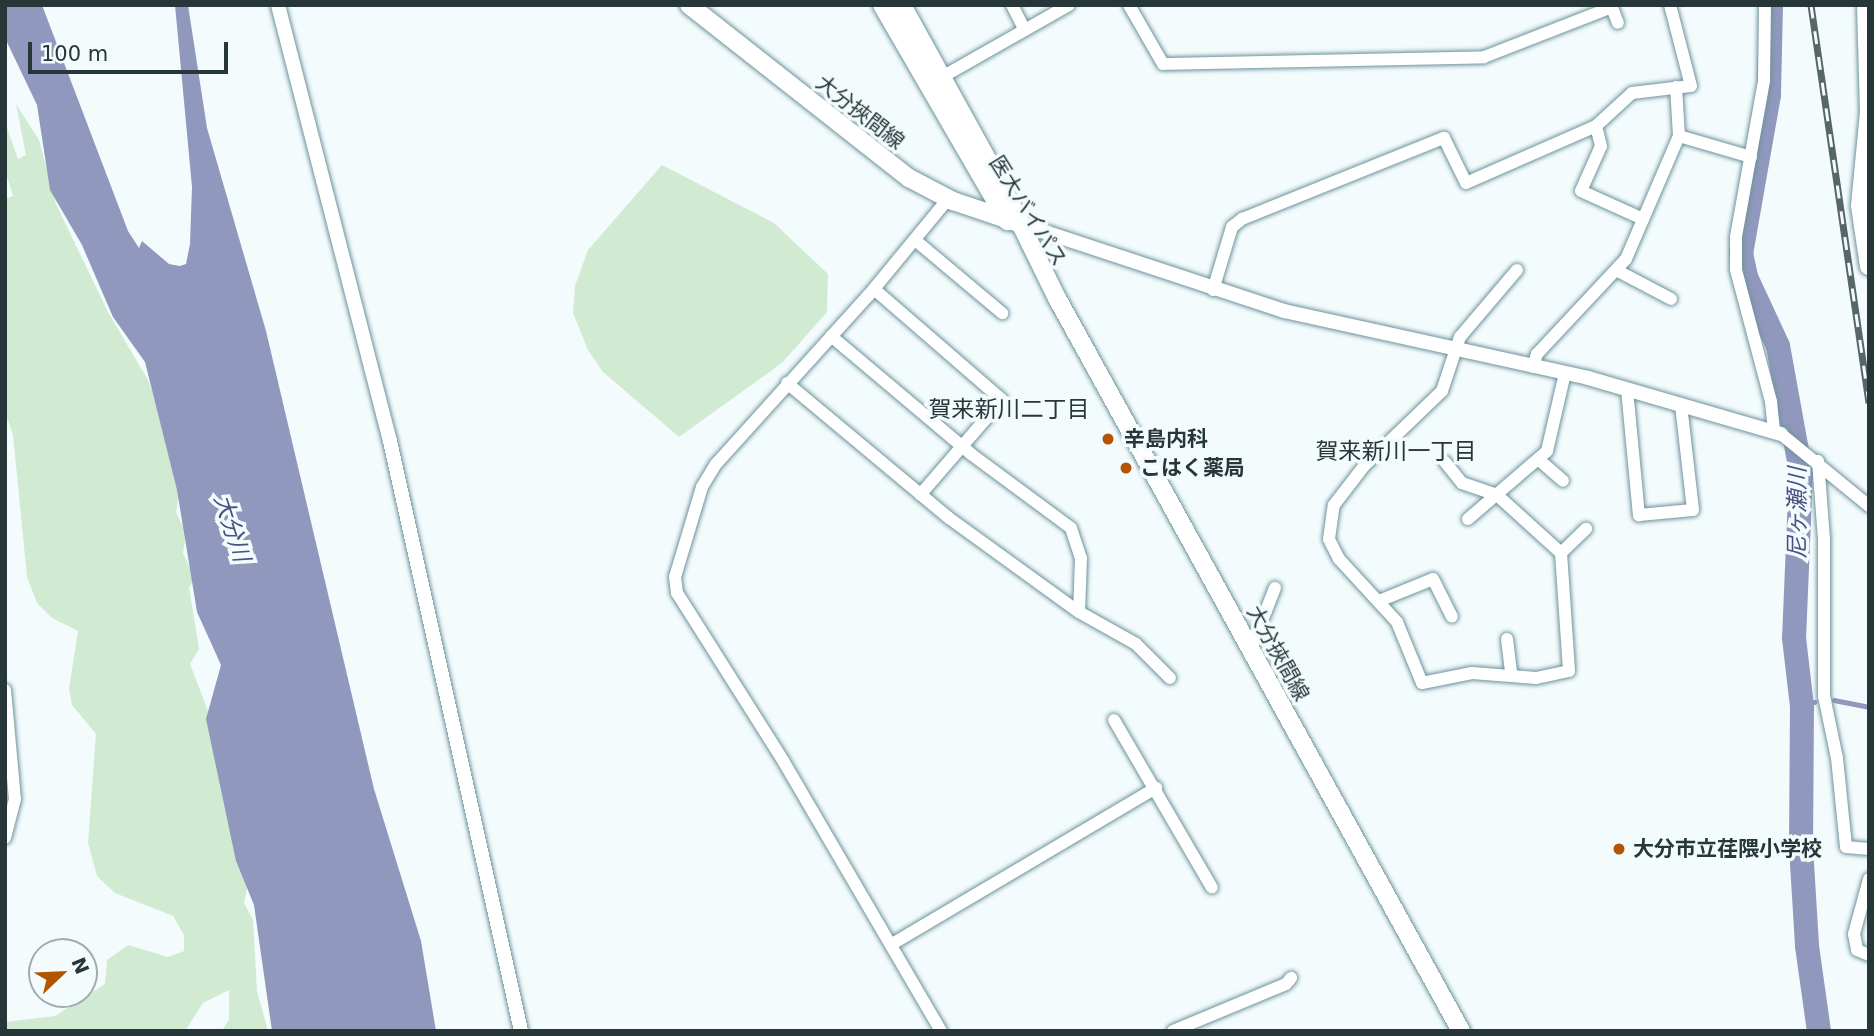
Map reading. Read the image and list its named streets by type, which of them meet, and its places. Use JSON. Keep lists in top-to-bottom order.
{
  "streets": {
    "main road": ["大分挾間線", "医大バイパス"]
  },
  "crossings": [
    ["大分挾間線", "医大バイパス"]
  ],
  "districts": ["賀来新川二丁目", "賀来新川一丁目"],
  "water": ["尼ヶ瀬川", "大分川"],
  "places": ["辛島内科", "こはく薬局", "大分市立荏隈小学校"],
  "scale_bar": "100 m",
  "north": "top right"
}
